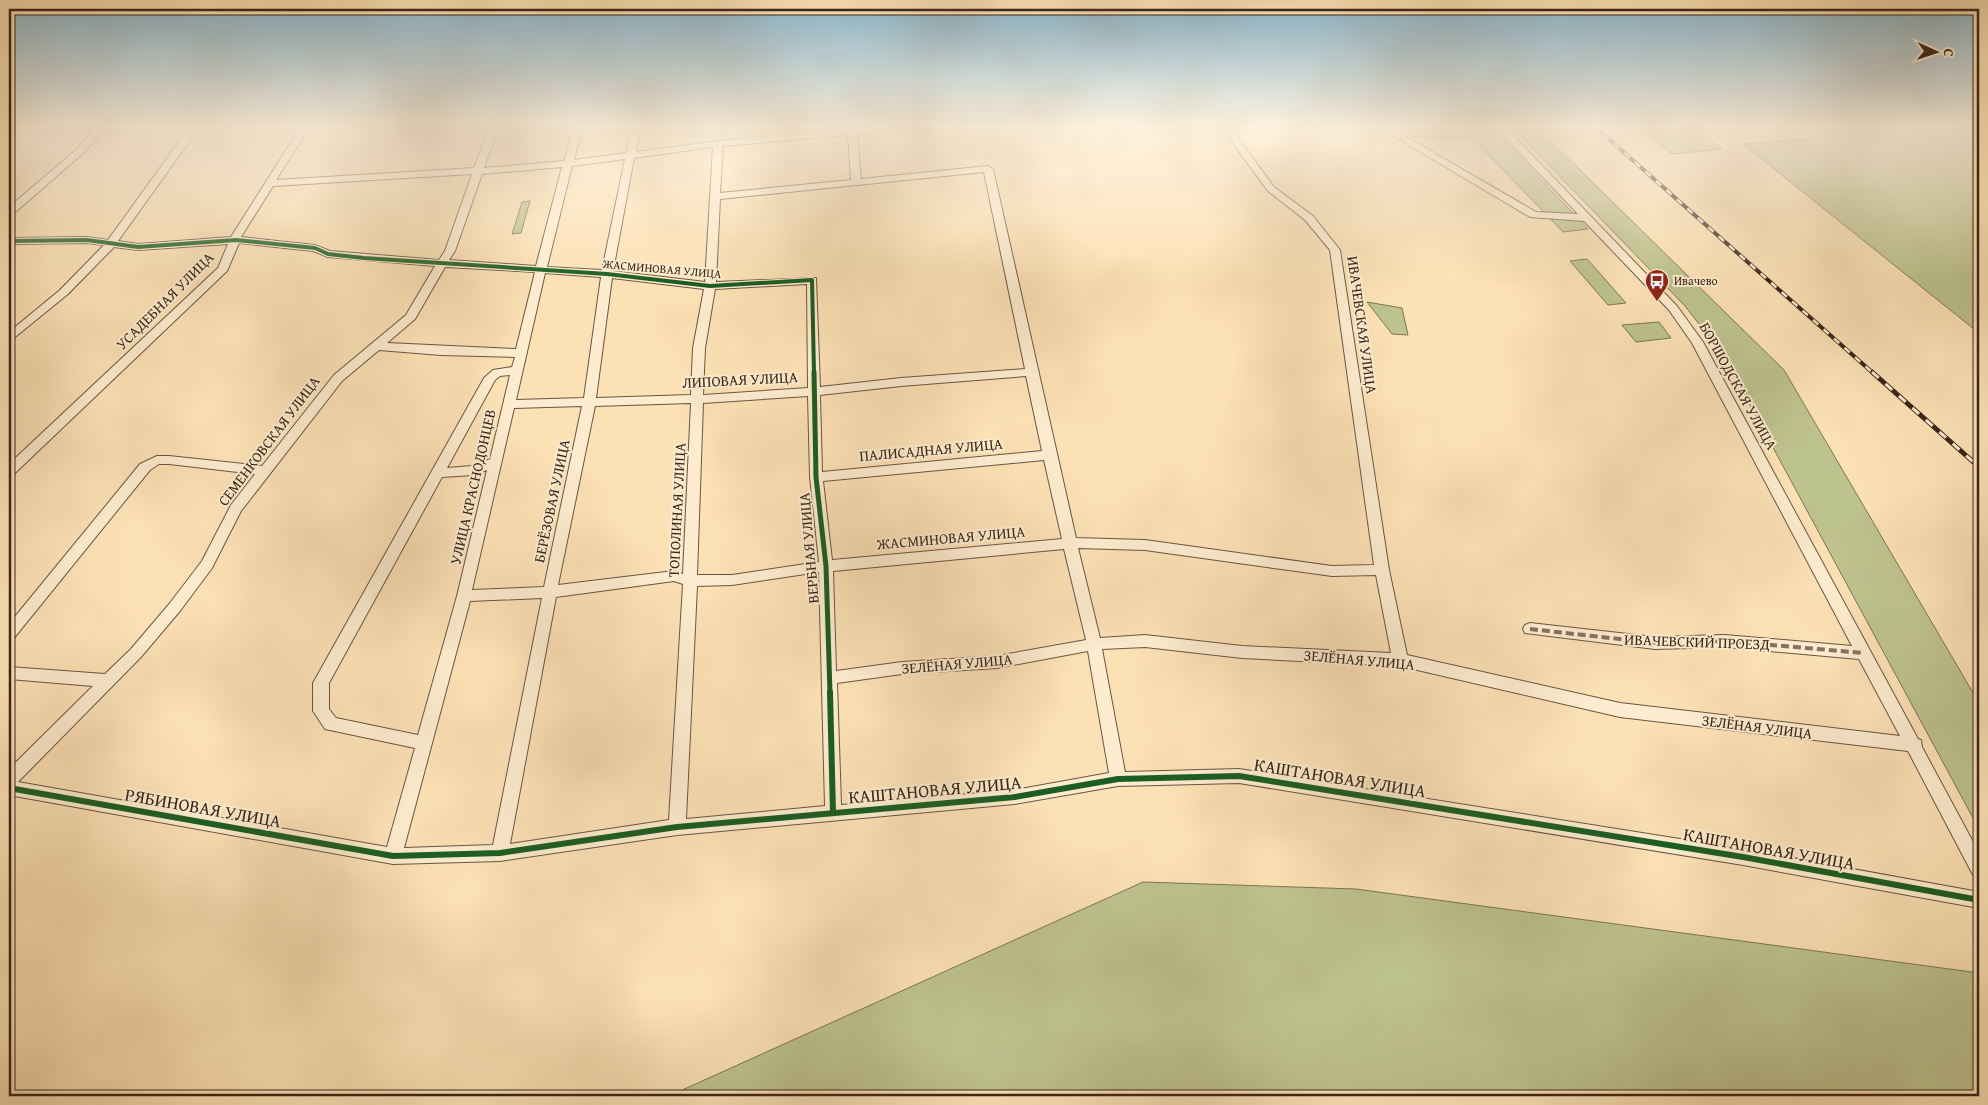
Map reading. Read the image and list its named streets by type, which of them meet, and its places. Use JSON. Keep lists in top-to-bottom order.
{
  "streets": {
    "street": [
      "ЖАСМИНОВАЯ УЛИЦА",
      "УСАДЕБНАЯ УЛИЦА",
      "ИВАЧЕВСКАЯ УЛИЦА",
      "ЛИПОВАЯ УЛИЦА",
      "БОРШОДСКАЯ УЛИЦА",
      "СЕМЕНКОВСКАЯ УЛИЦА",
      "ПАЛИСАДНАЯ УЛИЦА",
      "УЛИЦА КРАСНОДОНЦЕВ",
      "БЕРЁЗОВАЯ УЛИЦА",
      "ТОПОЛИНАЯ УЛИЦА",
      "ВЕРБНАЯ УЛИЦА",
      "ИВАЧЕВСКИЙ ПРОЕЗД",
      "ЗЕЛЁНАЯ УЛИЦА",
      "КАШТАНОВАЯ УЛИЦА",
      "РЯБИНОВАЯ УЛИЦА"
    ]
  },
  "crossings": [
    ["ЖАСМИНОВАЯ УЛИЦА", "УСАДЕБНАЯ УЛИЦА"],
    ["ЖАСМИНОВАЯ УЛИЦА", "ИВАЧЕВСКАЯ УЛИЦА"],
    ["ЖАСМИНОВАЯ УЛИЦА", "СЕМЕНКОВСКАЯ УЛИЦА"],
    ["ЖАСМИНОВАЯ УЛИЦА", "УЛИЦА КРАСНОДОНЦЕВ"],
    ["ЖАСМИНОВАЯ УЛИЦА", "БЕРЁЗОВАЯ УЛИЦА"],
    ["ЖАСМИНОВАЯ УЛИЦА", "ТОПОЛИНАЯ УЛИЦА"],
    ["ЖАСМИНОВАЯ УЛИЦА", "ВЕРБНАЯ УЛИЦА"],
    ["ИВАЧЕВСКАЯ УЛИЦА", "ЗЕЛЁНАЯ УЛИЦА"],
    ["ЛИПОВАЯ УЛИЦА", "УЛИЦА КРАСНОДОНЦЕВ"],
    ["ЛИПОВАЯ УЛИЦА", "БЕРЁЗОВАЯ УЛИЦА"],
    ["ЛИПОВАЯ УЛИЦА", "ТОПОЛИНАЯ УЛИЦА"],
    ["ЛИПОВАЯ УЛИЦА", "ВЕРБНАЯ УЛИЦА"],
    ["БОРШОДСКАЯ УЛИЦА", "ИВАЧЕВСКИЙ ПРОЕЗД"],
    ["БОРШОДСКАЯ УЛИЦА", "ЗЕЛЁНАЯ УЛИЦА"],
    ["ПАЛИСАДНАЯ УЛИЦА", "ВЕРБНАЯ УЛИЦА"],
    ["УЛИЦА КРАСНОДОНЦЕВ", "КАШТАНОВАЯ УЛИЦА"],
    ["УЛИЦА КРАСНОДОНЦЕВ", "РЯБИНОВАЯ УЛИЦА"],
    ["БЕРЁЗОВАЯ УЛИЦА", "КАШТАНОВАЯ УЛИЦА"],
    ["ТОПОЛИНАЯ УЛИЦА", "КАШТАНОВАЯ УЛИЦА"],
    ["ВЕРБНАЯ УЛИЦА", "ЗЕЛЁНАЯ УЛИЦА"],
    ["ВЕРБНАЯ УЛИЦА", "КАШТАНОВАЯ УЛИЦА"],
    ["КАШТАНОВАЯ УЛИЦА", "РЯБИНОВАЯ УЛИЦА"]
  ],
  "places": {
    "bus stop": ["Ивачево"]
  },
  "north": "right"
}
